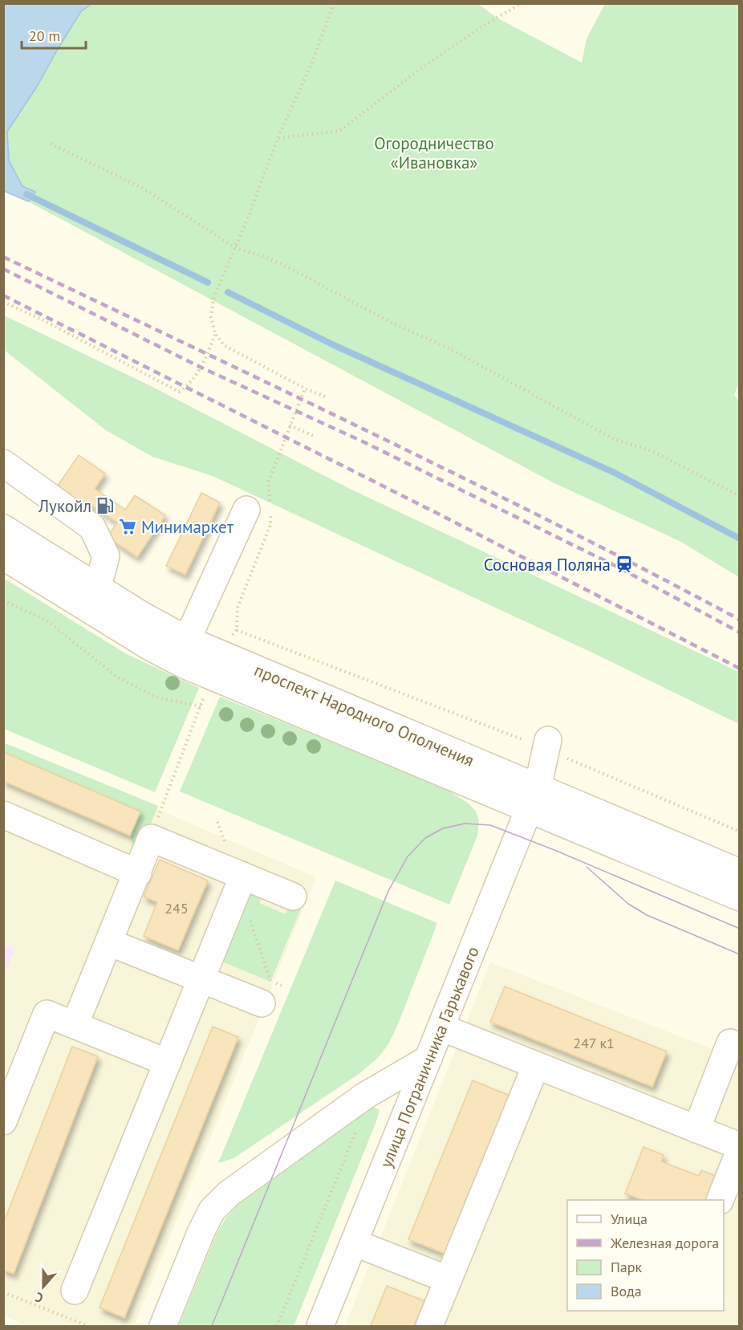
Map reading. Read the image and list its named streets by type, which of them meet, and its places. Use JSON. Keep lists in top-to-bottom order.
{
  "streets": {
    "street": ["проспект Народного Ополчения", "улица Пограничника Гарькавого"]
  },
  "crossings": [
    ["проспект Народного Ополчения", "улица Пограничника Гарькавого"]
  ],
  "parks": ["Огородничество «Ивановка»"],
  "places": {
    "fuel station": ["Лукойл"],
    "supermarket": ["Минимаркет"],
    "station": ["Сосновая Поляна"]
  },
  "house_numbers": ["245", "247 к1"],
  "legend": [
    "Улица",
    "Железная дорога",
    "Парк",
    "Вода"
  ],
  "scale_bar": "20 m",
  "north": "bottom"
}
